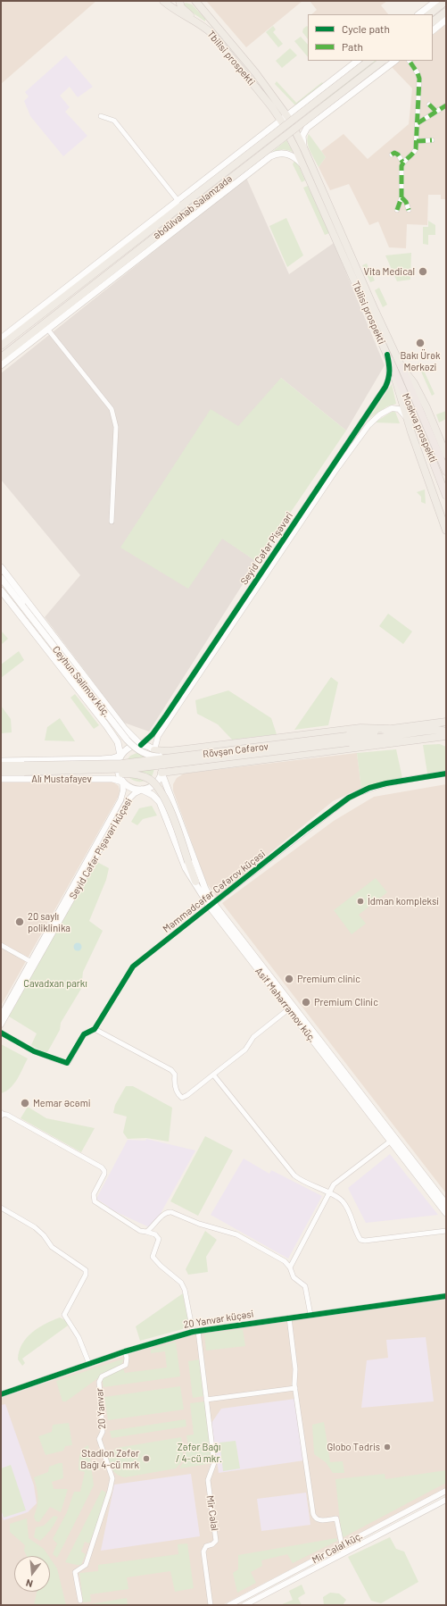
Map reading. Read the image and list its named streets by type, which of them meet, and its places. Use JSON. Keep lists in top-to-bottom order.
{
  "streets": {
    "highway": ["Moskva prospekti"],
    "main road": [
      "Tbilisi prospekti",
      "Əbdülvahab Salamzadə",
      "Ceyhun Səlimov küç.",
      "Rövşən Cəfərov",
      "Alı Mustafayev",
      "Asif Məhərrəmov küç."
    ],
    "street": [
      "Seyid Cəfər Pişəvəri",
      "Seyid Cəfər Pişəvəri küçəsi",
      "Məmmədcəfər Cəfərov küçəsi",
      "20 Yanvar küçəsi",
      "20 Yanvar",
      "Mir Cəlal",
      "Mir Cəlal küç."
    ]
  },
  "crossings": [
    ["Tbilisi prospekti", "Əbdülvahab Salamzadə"],
    ["Tbilisi prospekti", "Moskva prospekti"],
    ["Tbilisi prospekti", "Seyid Cəfər Pişəvəri"],
    ["Moskva prospekti", "Seyid Cəfər Pişəvəri"],
    ["Seyid Cəfər Pişəvəri", "Ceyhun Səlimov küç."],
    ["Seyid Cəfər Pişəvəri", "Alı Mustafayev"],
    ["Seyid Cəfər Pişəvəri", "Seyid Cəfər Pişəvəri küçəsi"],
    ["Seyid Cəfər Pişəvəri", "Asif Məhərrəmov küç."],
    ["Ceyhun Səlimov küç.", "Rövşən Cəfərov"],
    ["Ceyhun Səlimov küç.", "Alı Mustafayev"],
    ["Ceyhun Səlimov küç.", "Seyid Cəfər Pişəvəri küçəsi"],
    ["Ceyhun Səlimov küç.", "Asif Məhərrəmov küç."],
    ["Rövşən Cəfərov", "Alı Mustafayev"],
    ["Alı Mustafayev", "Seyid Cəfər Pişəvəri küçəsi"],
    ["Alı Mustafayev", "Asif Məhərrəmov küç."],
    ["Seyid Cəfər Pişəvəri küçəsi", "Asif Məhərrəmov küç."],
    ["Məmmədcəfər Cəfərov küçəsi", "Asif Məhərrəmov küç."],
    ["20 Yanvar küçəsi", "20 Yanvar"]
  ],
  "parks": ["Cavadxan parkı", "Zəfər Bağı / 4-cü mkr."],
  "places": [
    "Vita Medical",
    "Bakı Ürək Mərkəzi",
    "İdman kompleksi",
    "20 saylı poliklinika",
    "Premium clinic",
    "Premium Clinic",
    "Memar Əcəmi",
    "Globo Tədris",
    "Stadion Zəfər Bağı 4-cü mrk"
  ],
  "legend": ["Cycle path", "Path"],
  "north": "bottom"
}
